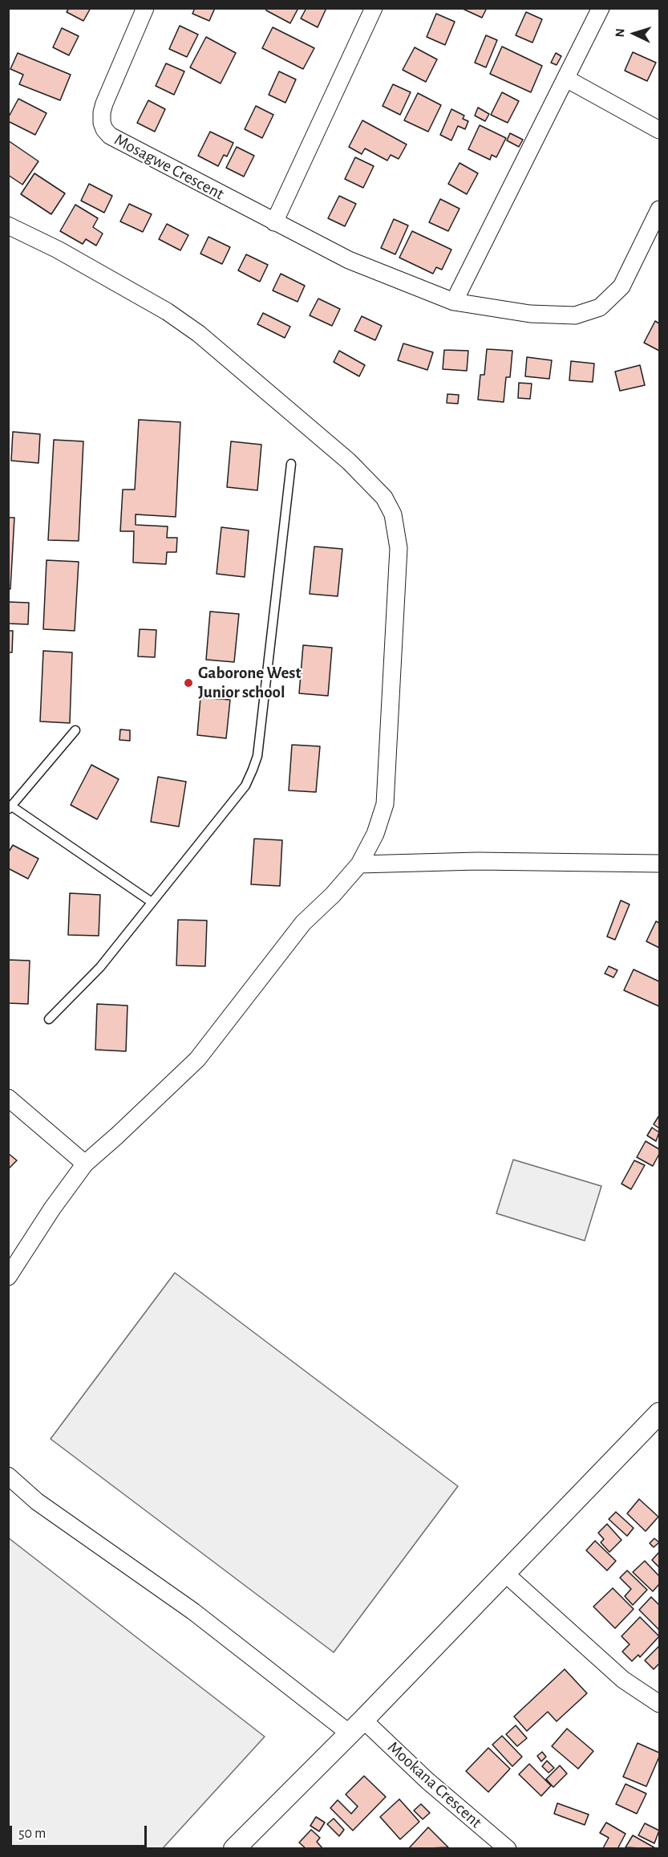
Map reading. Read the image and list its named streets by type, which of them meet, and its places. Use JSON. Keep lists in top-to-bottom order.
{
  "streets": {
    "street": ["Mosagwe Crescent", "Mookana Crescent"]
  },
  "places": ["Gaborone West Junior school"],
  "scale_bar": "50 m",
  "north": "left"
}
